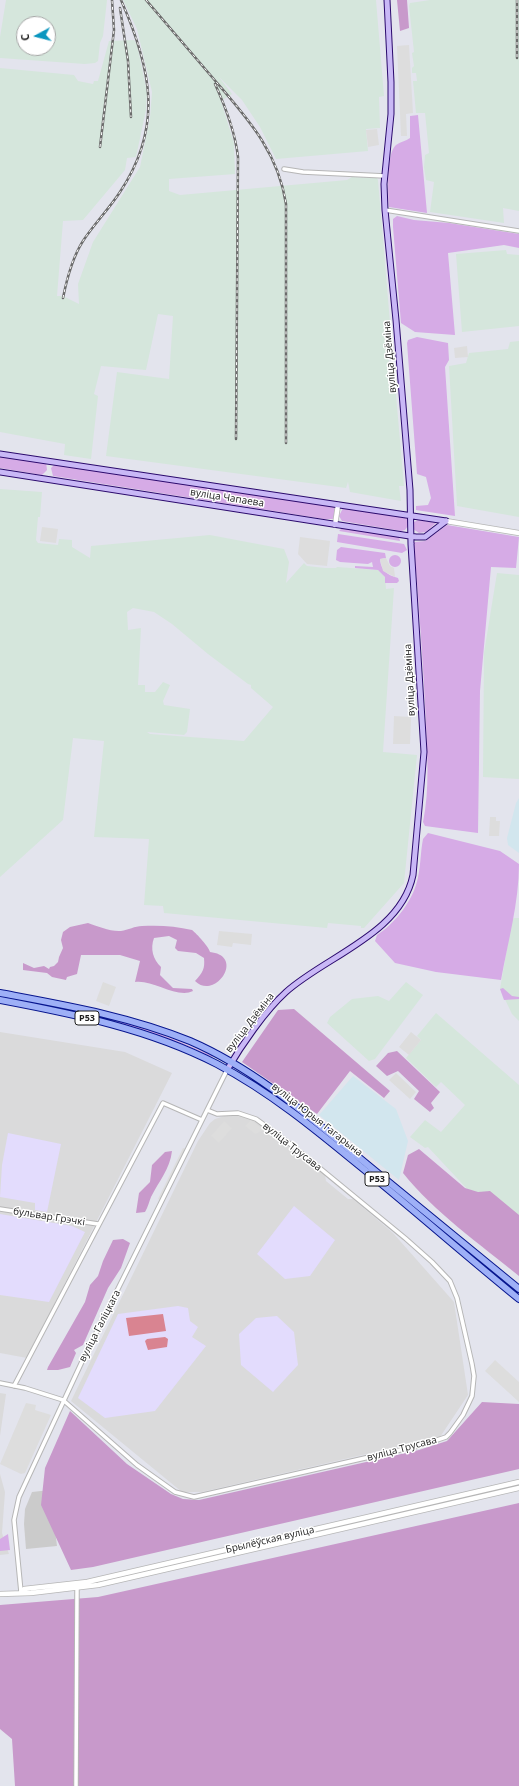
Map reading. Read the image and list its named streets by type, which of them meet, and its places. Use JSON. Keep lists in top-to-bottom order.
{
  "streets": {
    "main road": [
      "вуліца Дзёміна",
      "вуліца Чапаева",
      "Р53",
      "вуліца Юрыя Гагарына"
    ],
    "street": [
      "вуліца Трусава",
      "бульвар Грэчкі",
      "вуліца Галіцкага",
      "Брылёўская вуліца"
    ]
  },
  "crossings": [
    ["вуліца Дзёміна", "вуліца Чапаева"],
    ["вуліца Дзёміна", "вуліца Юрыя Гагарына"],
    ["вуліца Дзёміна", "вуліца Галіцкага"],
    ["вуліца Юрыя Гагарына", "вуліца Галіцкага"],
    ["вуліца Трусава", "вуліца Галіцкага"],
    ["вуліца Галіцкага", "Брылёўская вуліца"]
  ],
  "north": "left"
}
